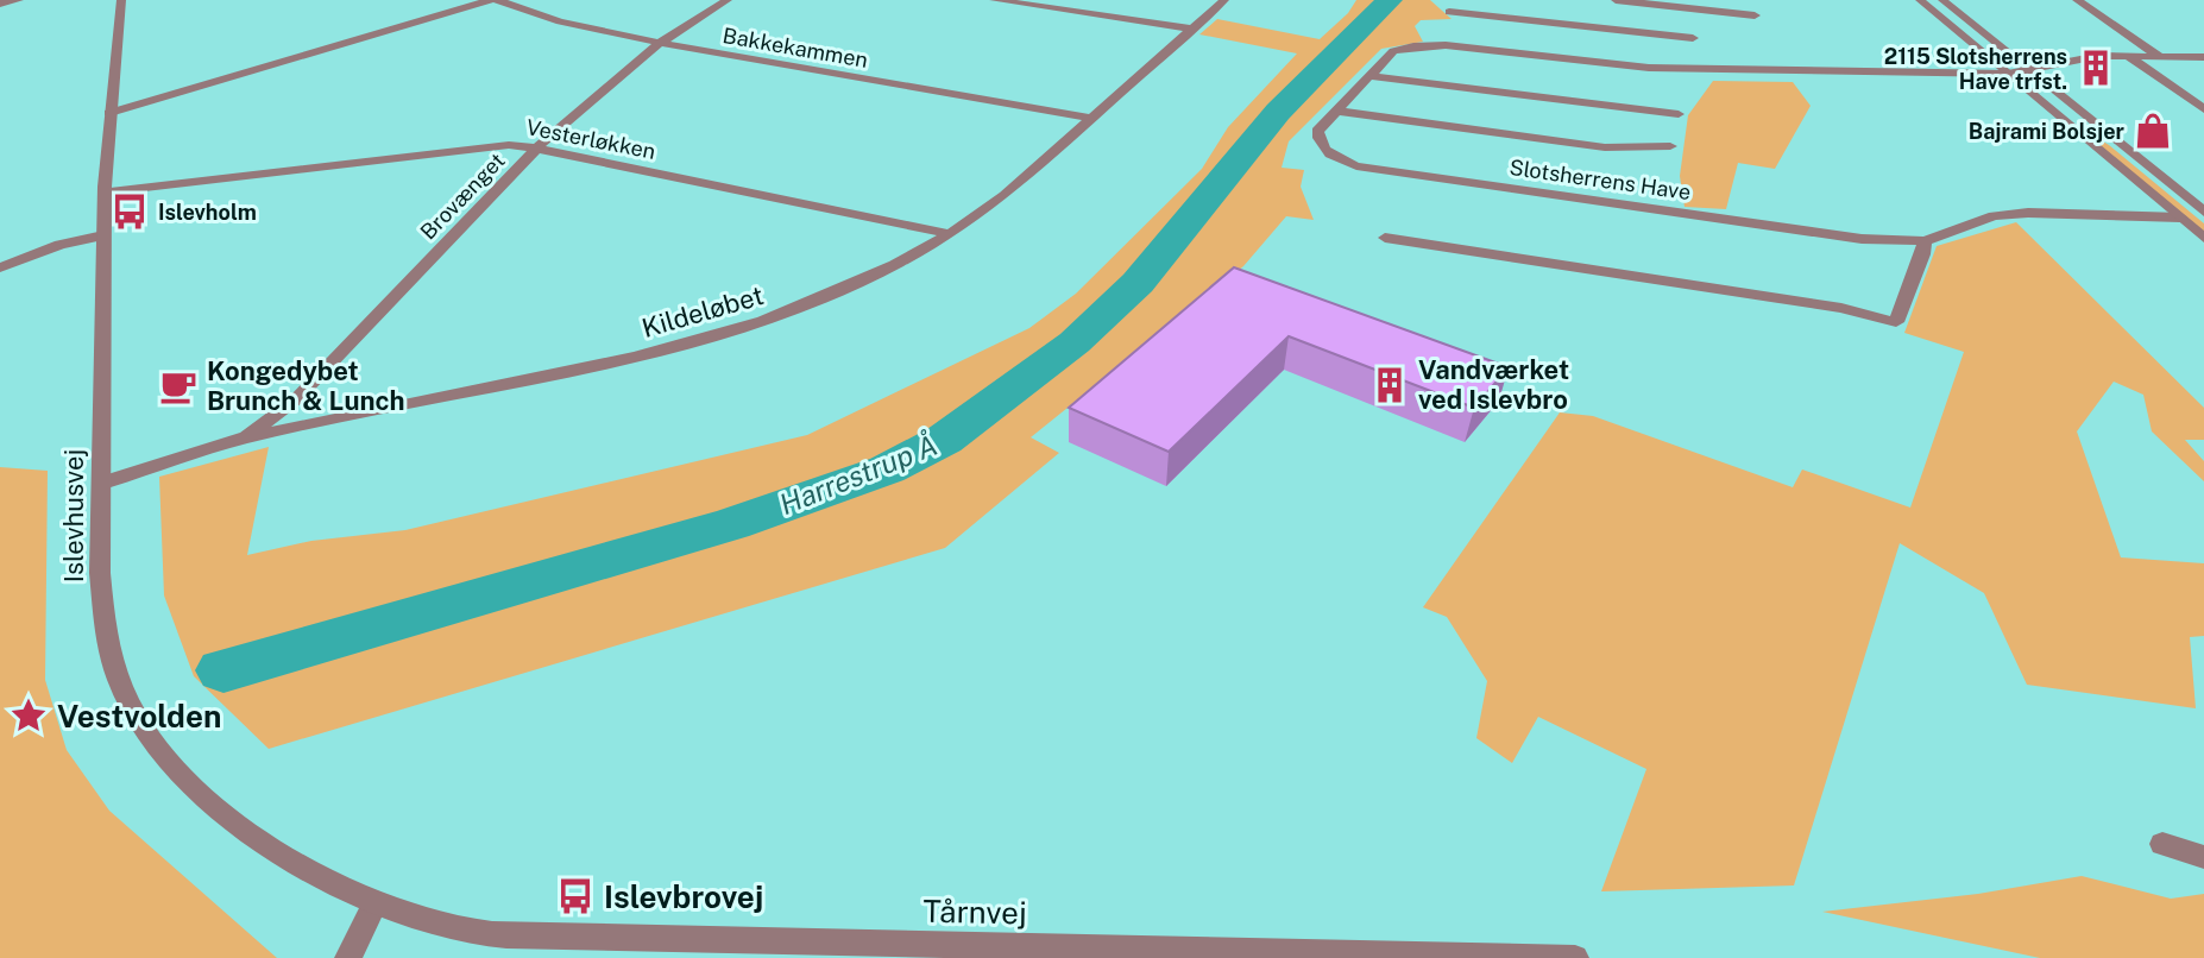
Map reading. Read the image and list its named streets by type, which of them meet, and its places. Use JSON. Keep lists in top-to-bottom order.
{
  "streets": {
    "street": [
      "Bakkekammen",
      "Vesterløkken",
      "Slotsherrens Have",
      "Brovænget",
      "Kildeløbet",
      "Islevhusvej",
      "Tårnvej"
    ]
  },
  "crossings": [
    ["Bakkekammen", "Brovænget"],
    ["Bakkekammen", "Kildeløbet"],
    ["Vesterløkken", "Brovænget"],
    ["Vesterløkken", "Kildeløbet"],
    ["Vesterløkken", "Islevhusvej"],
    ["Brovænget", "Kildeløbet"],
    ["Kildeløbet", "Islevhusvej"],
    ["Islevhusvej", "Tårnvej"]
  ],
  "water": ["Harrestrup Å"],
  "places": {
    "building": ["2115 Slotsherrens Have trfst.", "Vandværket ved Islevbro"],
    "shop": ["Bajrami Bolsjer"],
    "bus stop": ["Islevholm", "Islevbrovej"],
    "cafe": ["Kongedybet Brunch & Lunch"],
    "place": ["Vestvolden"]
  }
}
